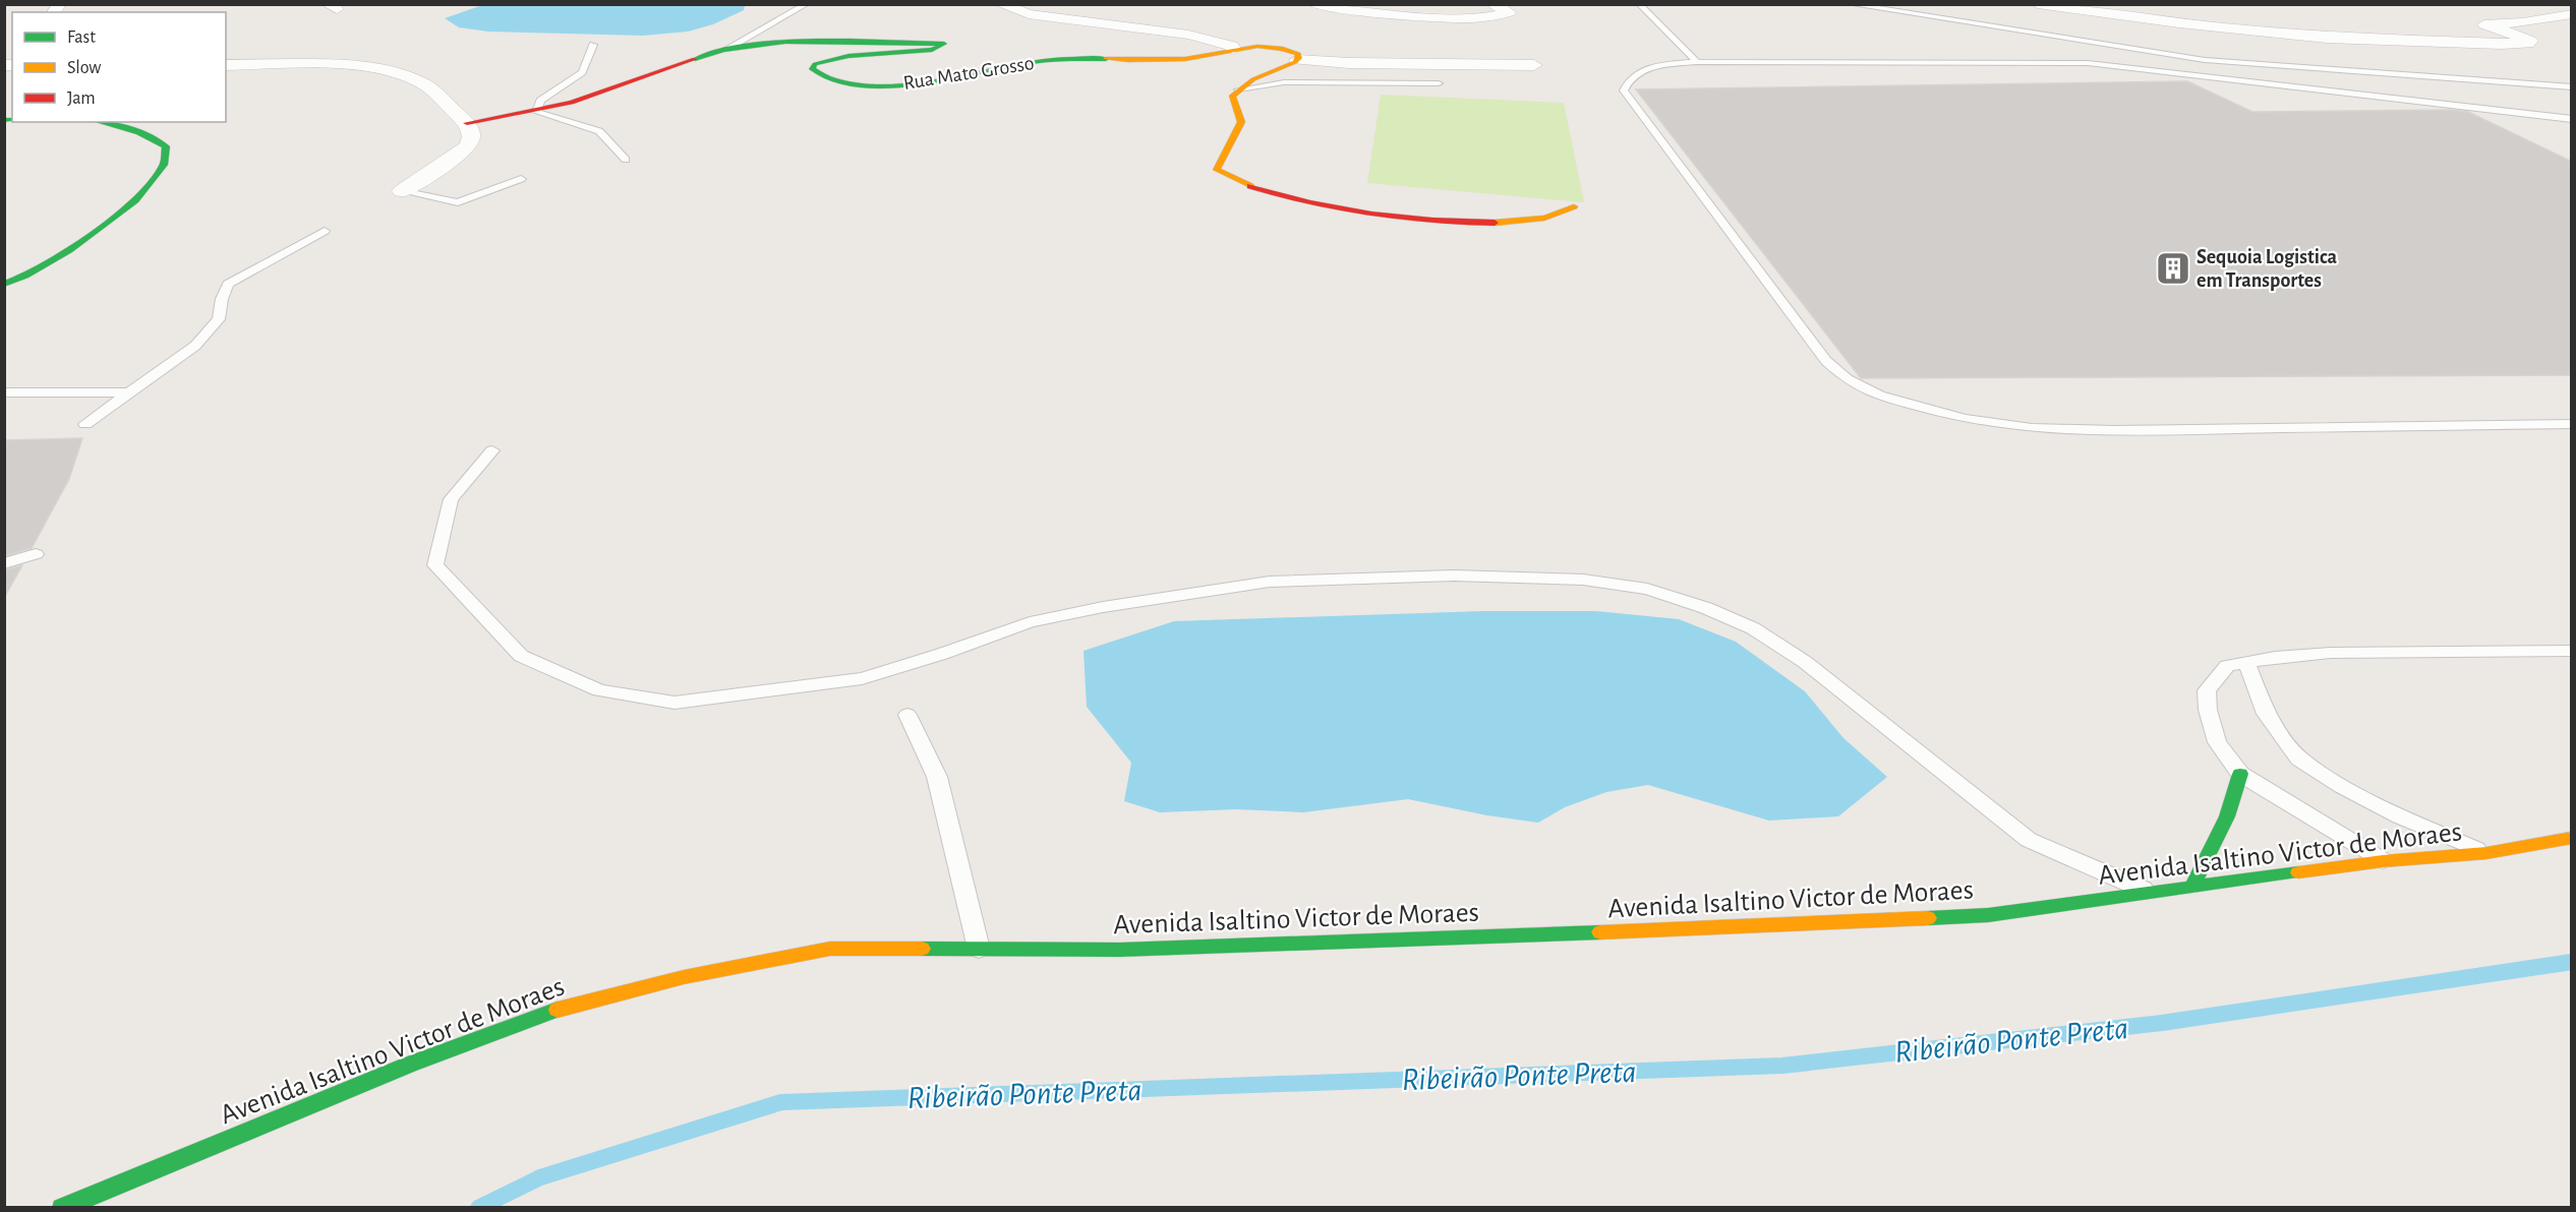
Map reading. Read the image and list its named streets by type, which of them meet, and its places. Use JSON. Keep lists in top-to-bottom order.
{
  "streets": {
    "street": ["Rua Mato Grosso", "Avenida Isaltino Victor de Moraes"]
  },
  "water": ["Ribeirão Ponte Preta"],
  "places": {
    "building": ["Sequoia Logistica em Transportes"]
  },
  "legend": ["Fast", "Slow", "Jam"]
}
